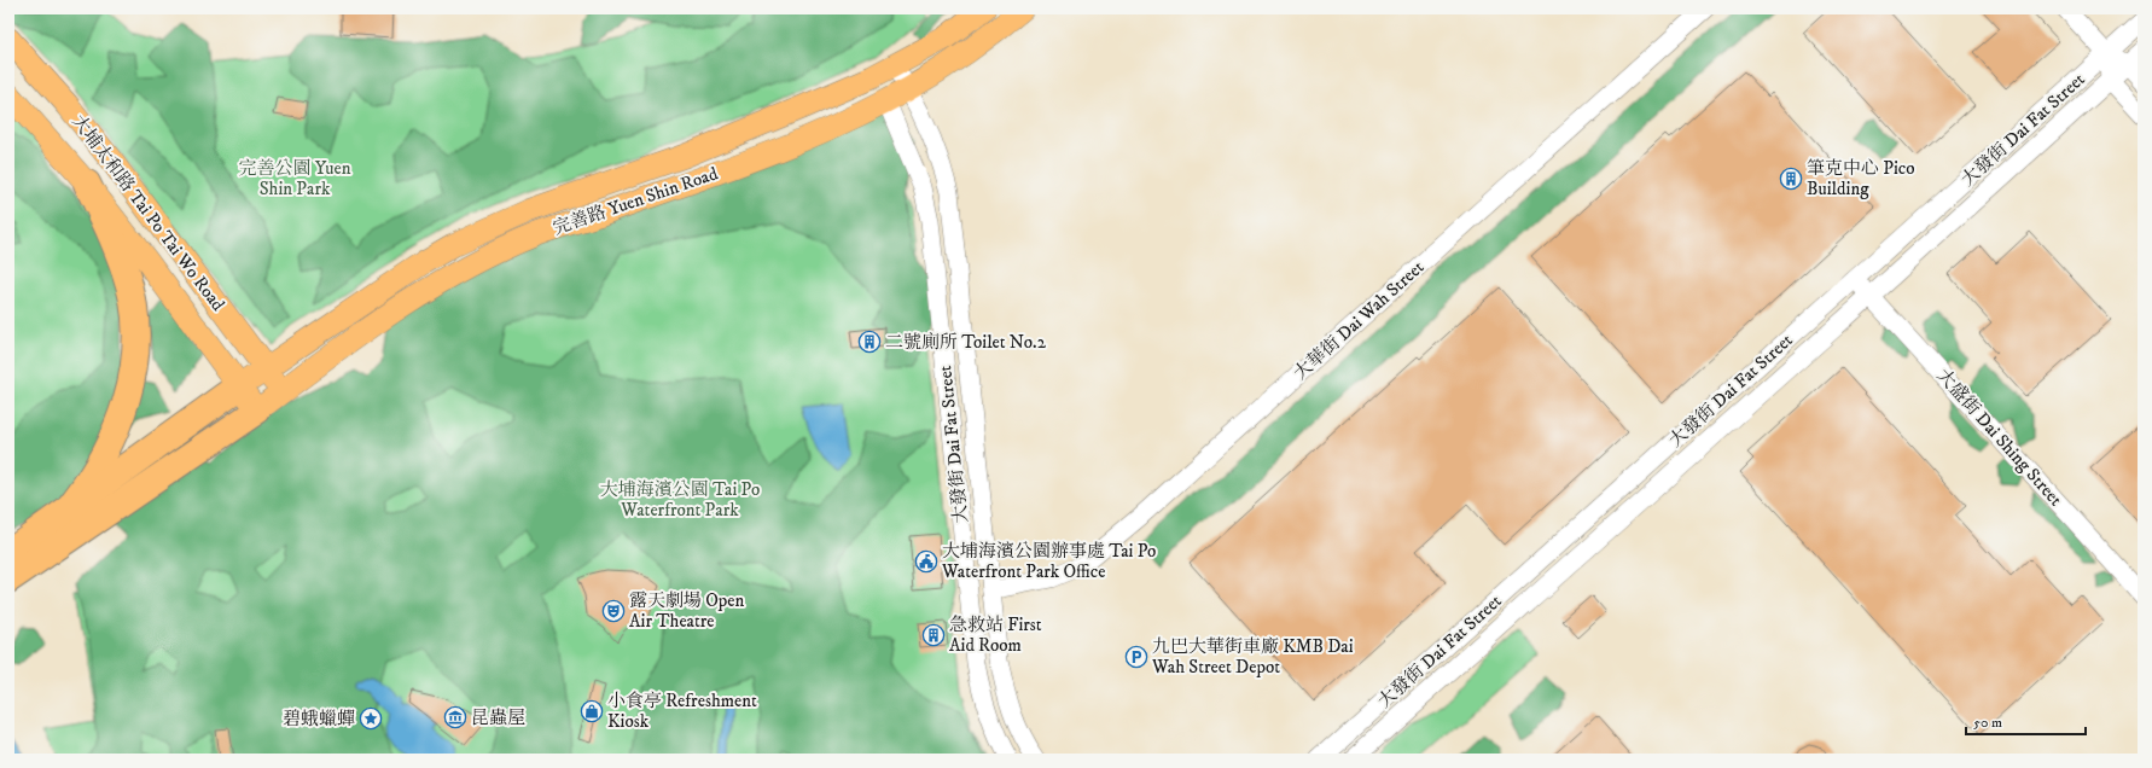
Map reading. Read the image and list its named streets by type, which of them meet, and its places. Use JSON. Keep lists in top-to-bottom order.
{
  "streets": {
    "main road": ["完善路 Yuen Shin Road", "大埔太和路 Tai Po Tai Wo Road"],
    "street": ["大發街 Dai Fat Street", "大華街 Dai Wah Street", "大盛街 Dai Shing Street"]
  },
  "crossings": [
    ["大發街 Dai Fat Street", "完善路 Yuen Shin Road"],
    ["大發街 Dai Fat Street", "大華街 Dai Wah Street"],
    ["大發街 Dai Fat Street", "大盛街 Dai Shing Street"],
    ["完善路 Yuen Shin Road", "大埔太和路 Tai Po Tai Wo Road"]
  ],
  "parks": ["完善公園 Yuen Shin Park", "大埔海濱公園 Tai Po Waterfront Park"],
  "places": {
    "building": ["筆克中心 Pico Building", "二號廁所 Toilet No.2", "急救站 First Aid Room"],
    "public building": ["大埔海濱公園辦事處 Tai Po Waterfront Park Office"],
    "theatre": ["露天劇場 Open Air Theatre"],
    "parking": ["九巴大華街車廠 KMB Dai Wah Street Depot"],
    "shop": ["小食亭 Refreshment Kiosk"],
    "museum": ["昆蟲屋"],
    "place": ["碧蛾蠟蟬"]
  },
  "scale_bar": "50 m"
}
